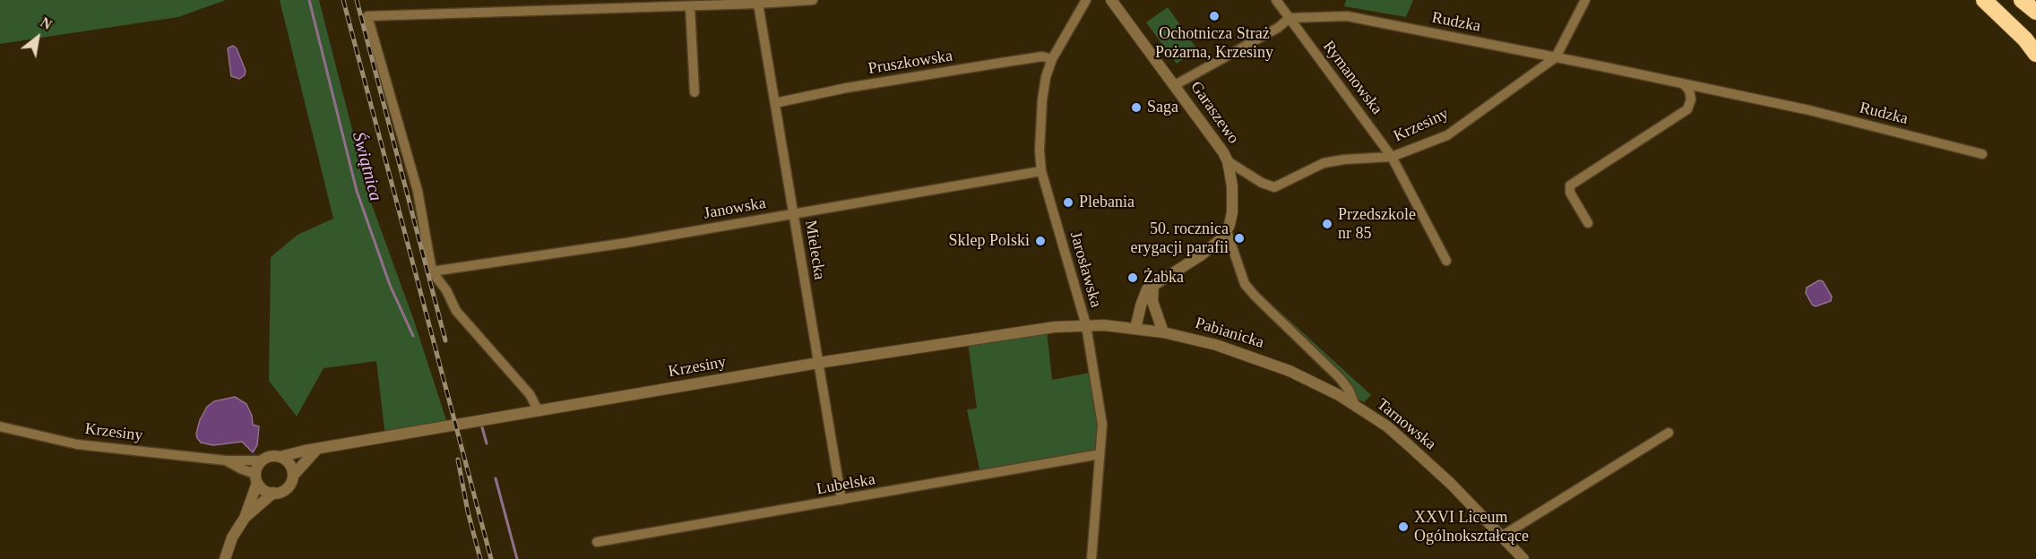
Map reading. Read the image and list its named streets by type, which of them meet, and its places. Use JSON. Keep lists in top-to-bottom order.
{
  "streets": {
    "street": [
      "Rudzka",
      "Pruszkowska",
      "Rymanowska",
      "Garaszewo",
      "Krzesiny",
      "Janowska",
      "Mielecka",
      "Jarosławska",
      "Pabianicka",
      "Tarnowska",
      "Lubelska"
    ]
  },
  "crossings": [
    ["Rudzka", "Rymanowska"],
    ["Rudzka", "Krzesiny"],
    ["Pruszkowska", "Mielecka"],
    ["Pruszkowska", "Jarosławska"],
    ["Rymanowska", "Krzesiny"],
    ["Garaszewo", "Krzesiny"],
    ["Garaszewo", "Tarnowska"],
    ["Krzesiny", "Mielecka"],
    ["Krzesiny", "Jarosławska"],
    ["Krzesiny", "Pabianicka"],
    ["Janowska", "Mielecka"],
    ["Janowska", "Jarosławska"],
    ["Mielecka", "Lubelska"],
    ["Jarosławska", "Pabianicka"],
    ["Jarosławska", "Lubelska"],
    ["Pabianicka", "Tarnowska"]
  ],
  "water": ["Świątnica"],
  "places": [
    "Ochotnicza Straż Pożarna, Krzesiny",
    "Saga",
    "Plebania",
    "Przedszkole nr 85",
    "50. rocznica erygacji parafii",
    "Sklep Polski",
    "Żabka",
    "XXVI Liceum Ogólnokształcące"
  ],
  "north": "top right"
}
